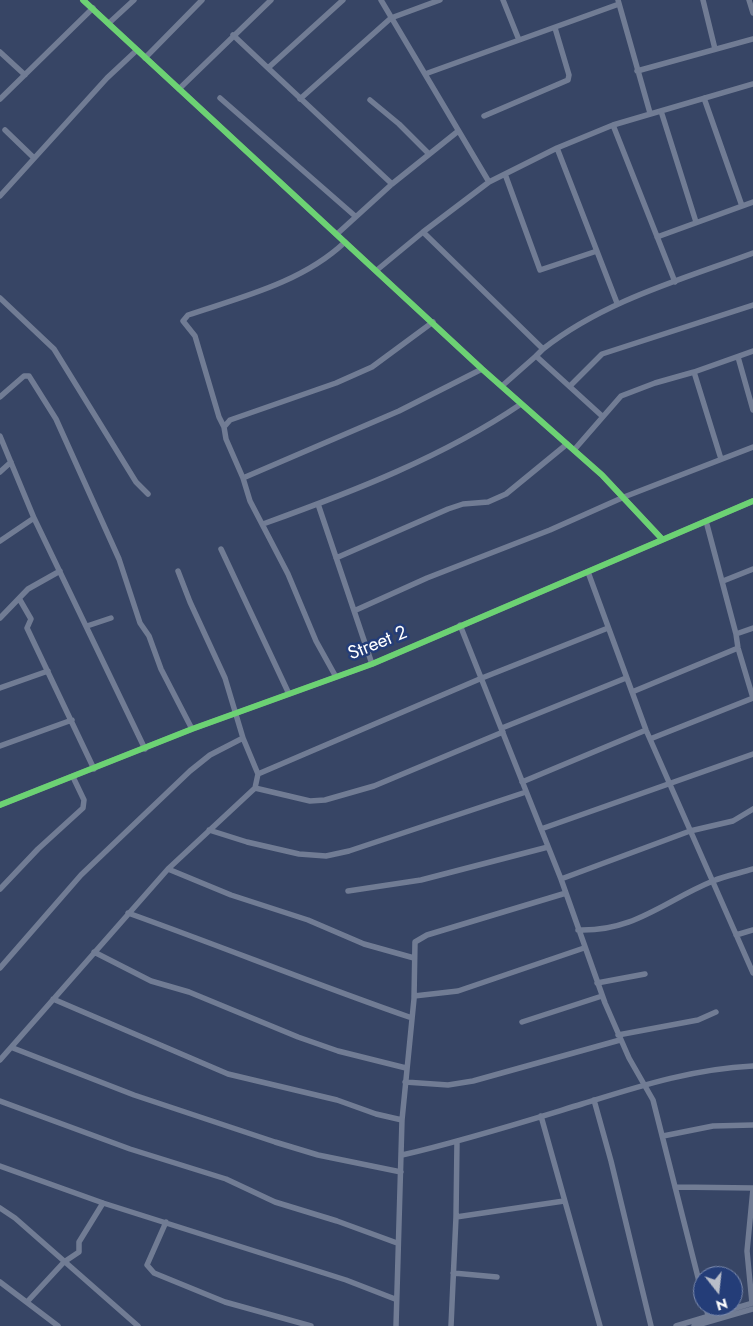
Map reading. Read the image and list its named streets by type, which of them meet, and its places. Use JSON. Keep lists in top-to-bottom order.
{
  "streets": {
    "street": ["Street 2"]
  },
  "north": "bottom"
}
